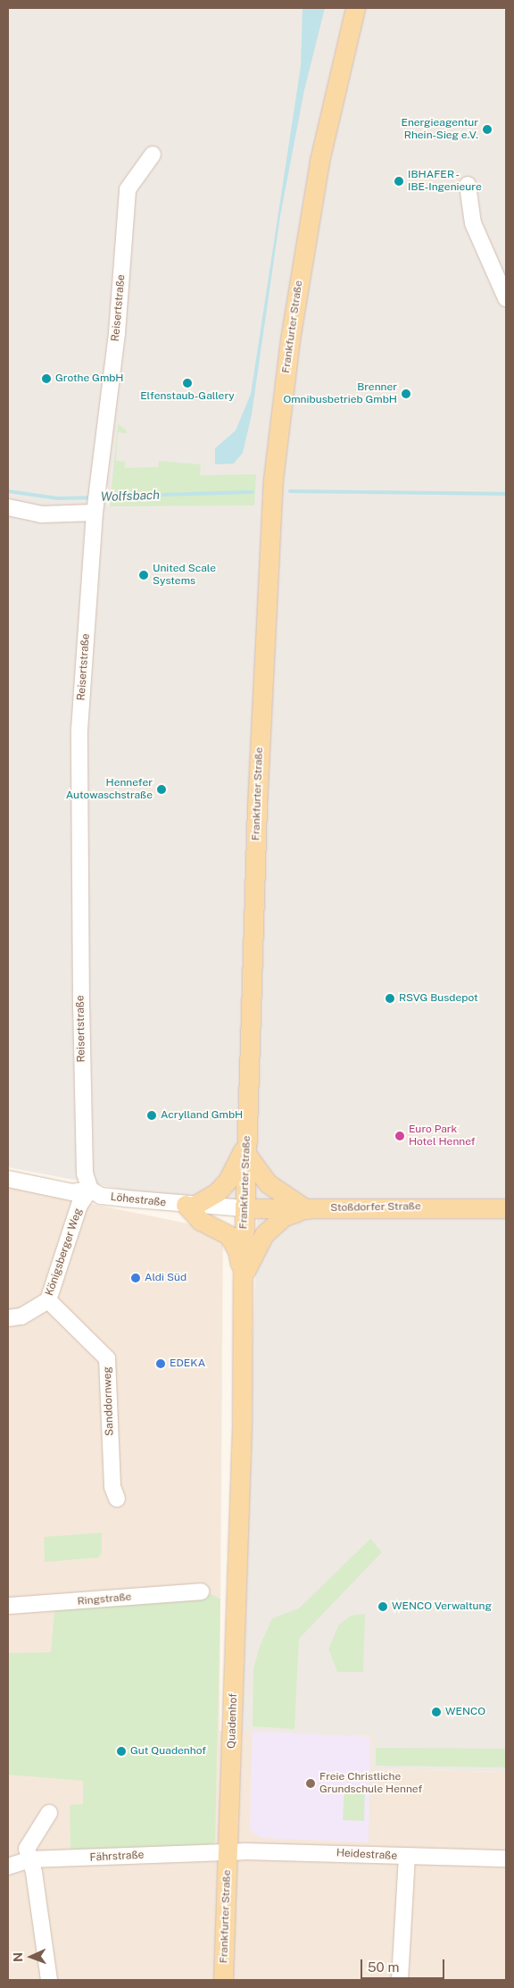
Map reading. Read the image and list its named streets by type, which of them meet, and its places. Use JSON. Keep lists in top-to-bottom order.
{
  "streets": {
    "main road": ["Frankfurter Straße", "Stoßdorfer Straße", "Quadenhof"],
    "street": [
      "Reisertstraße",
      "Löhestraße",
      "Königsberger Weg",
      "Sanddornweg",
      "Ringstraße",
      "Heidestraße",
      "Fährstraße"
    ]
  },
  "crossings": [
    ["Reisertstraße", "Löhestraße"],
    ["Reisertstraße", "Königsberger Weg"],
    ["Frankfurter Straße", "Löhestraße"],
    ["Frankfurter Straße", "Stoßdorfer Straße"],
    ["Frankfurter Straße", "Quadenhof"],
    ["Frankfurter Straße", "Heidestraße"],
    ["Frankfurter Straße", "Fährstraße"],
    ["Löhestraße", "Stoßdorfer Straße"],
    ["Löhestraße", "Königsberger Weg"],
    ["Königsberger Weg", "Sanddornweg"],
    ["Quadenhof", "Heidestraße"],
    ["Quadenhof", "Fährstraße"],
    ["Heidestraße", "Fährstraße"]
  ],
  "water": ["Wolfsbach"],
  "places": [
    "Energieagentur Rhein-Sieg e.V.",
    "IBHAFER - IBE-Ingenieure",
    "Grothe GmbH",
    "Elfenstaub-Gallery",
    "Brenner Omnibusbetrieb GmbH",
    "United Scale Systems",
    "Hennefer Autowaschstraße",
    "RSVG Busdepot",
    "Acrylland GmbH",
    "Euro Park Hotel Hennef",
    "Aldi Süd",
    "EDEKA",
    "WENCO Verwaltung",
    "WENCO",
    "Gut Quadenhof",
    "Freie Christliche Grundschule Hennef"
  ],
  "scale_bar": "50 m",
  "north": "left"
}
